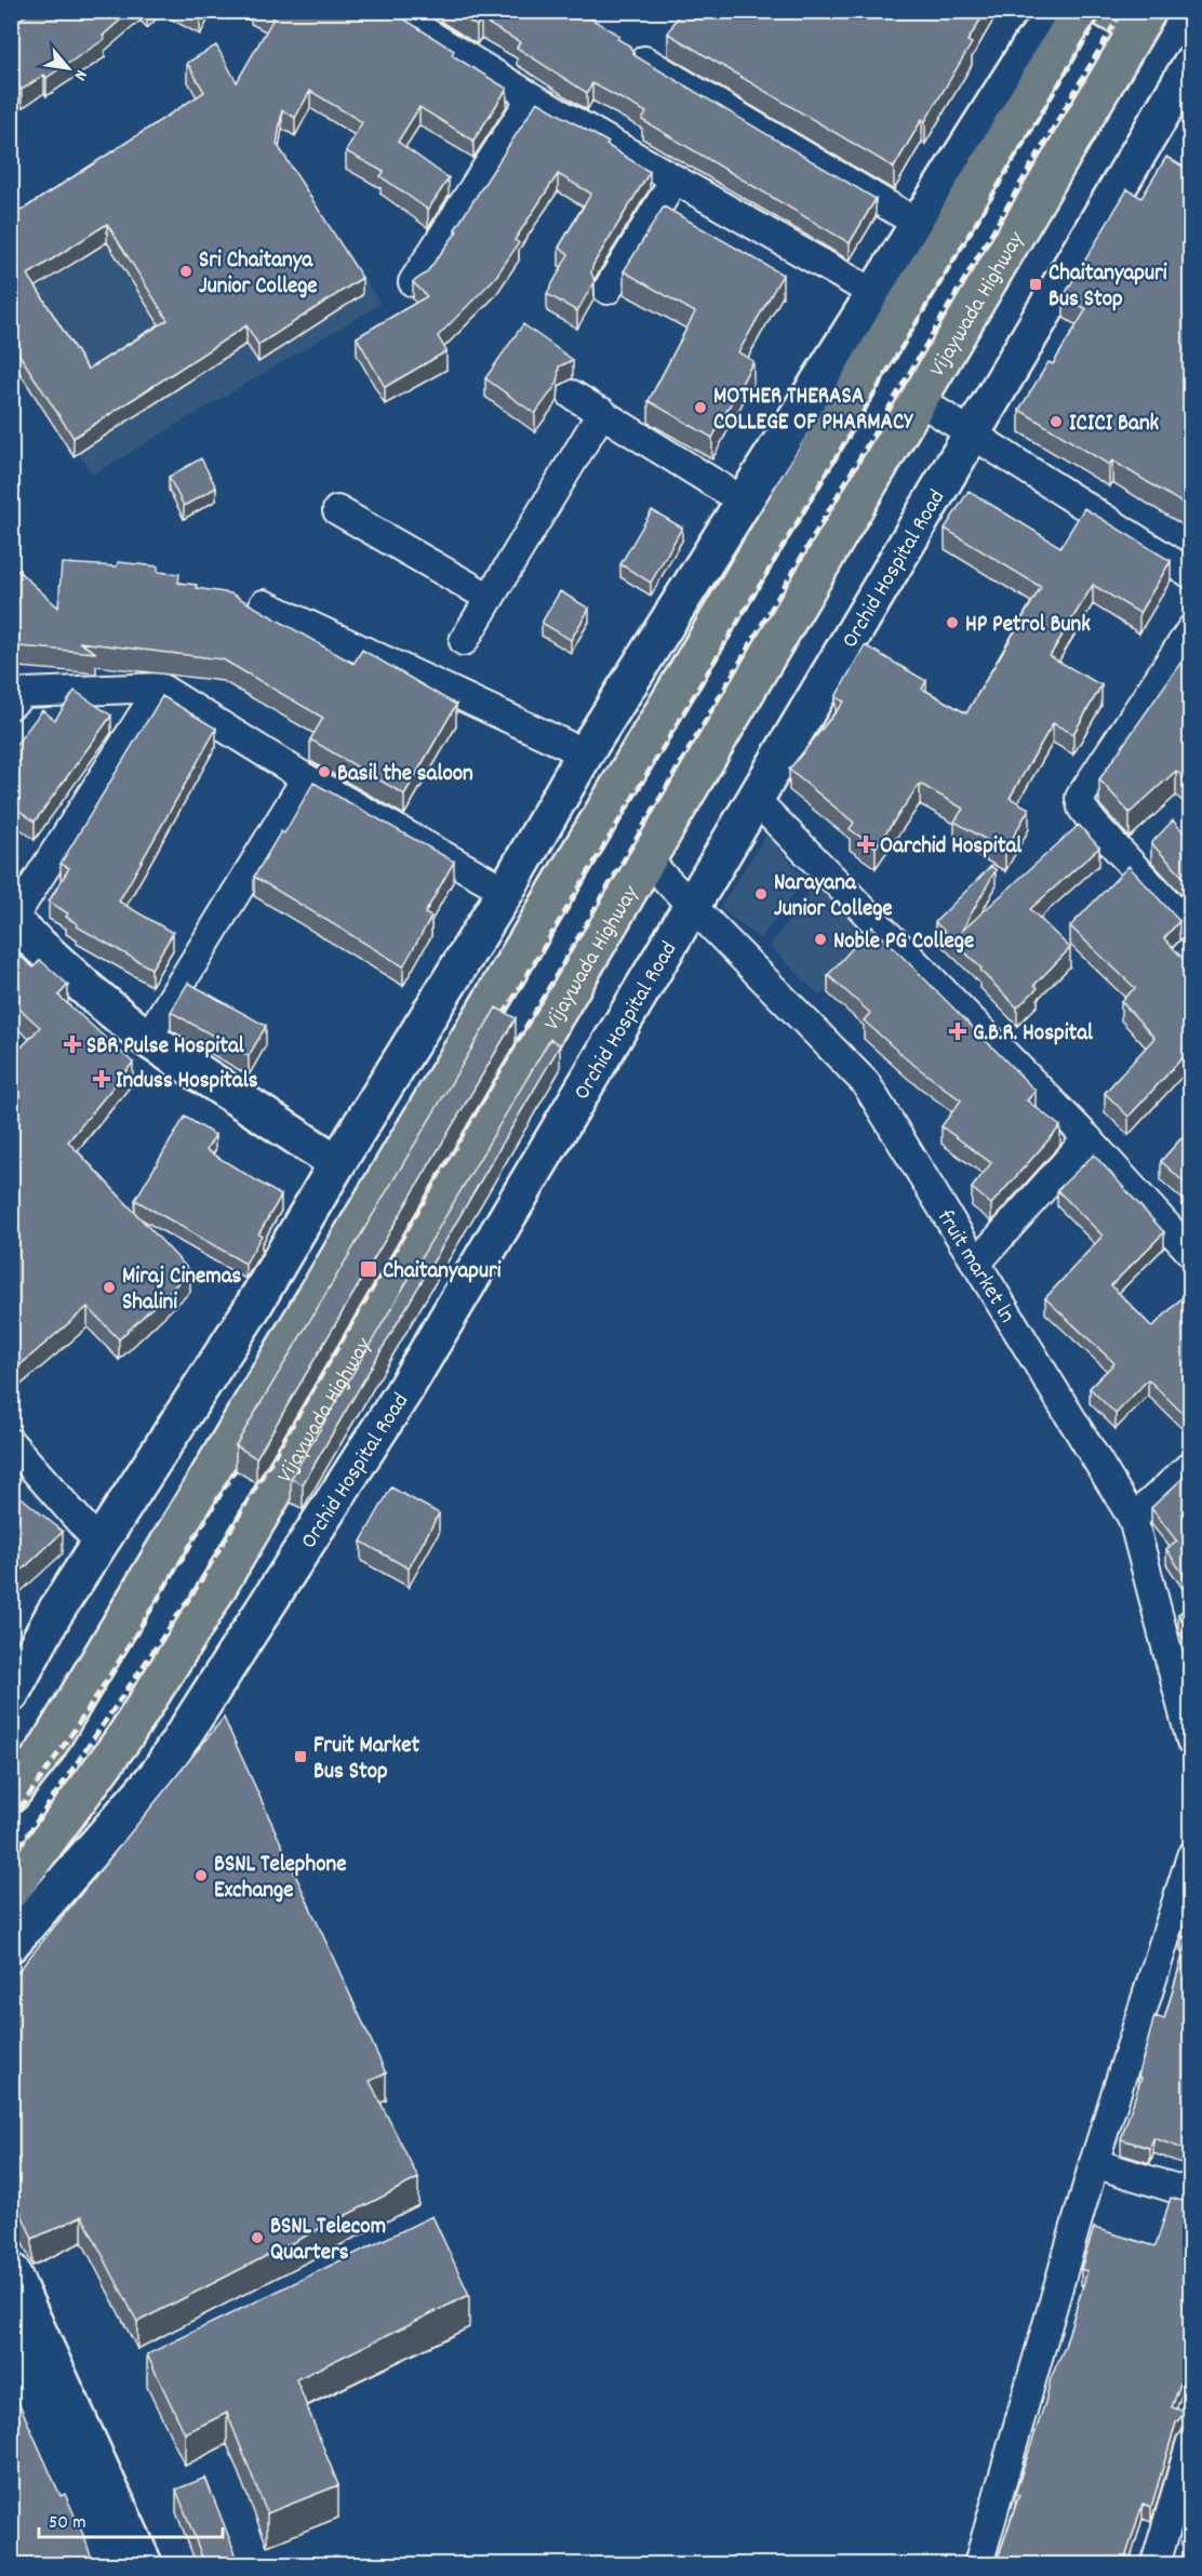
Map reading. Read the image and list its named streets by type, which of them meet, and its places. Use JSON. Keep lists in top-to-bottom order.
{
  "streets": {
    "highway": ["Vijaywada Highway"],
    "street": ["Orchid Hospital Road", "fruit market ln"]
  },
  "crossings": [
    ["Vijaywada Highway", "fruit market ln"],
    ["Orchid Hospital Road", "fruit market ln"]
  ],
  "places": {
    "other": [
      "Sri Chaitanya Junior College",
      "MOTHER THERASA COLLEGE OF PHARMACY",
      "ICICI Bank",
      "HP Petrol Bunk",
      "Basil the saloon",
      "Narayana Junior College",
      "Noble PG College",
      "Miraj Cinemas Shalini",
      "BSNL Telephone Exchange",
      "BSNL Telecom Quarters"
    ],
    "transit": ["Chaitanyapuri Bus Stop", "Chaitanyapuri", "Fruit Market Bus Stop"],
    "health": [
      "Oarchid Hospital",
      "G.B.R. Hospital",
      "SBR Pulse Hospital",
      "Induss Hospitals"
    ]
  },
  "scale_bar": "50 m",
  "north": "bottom right"
}
